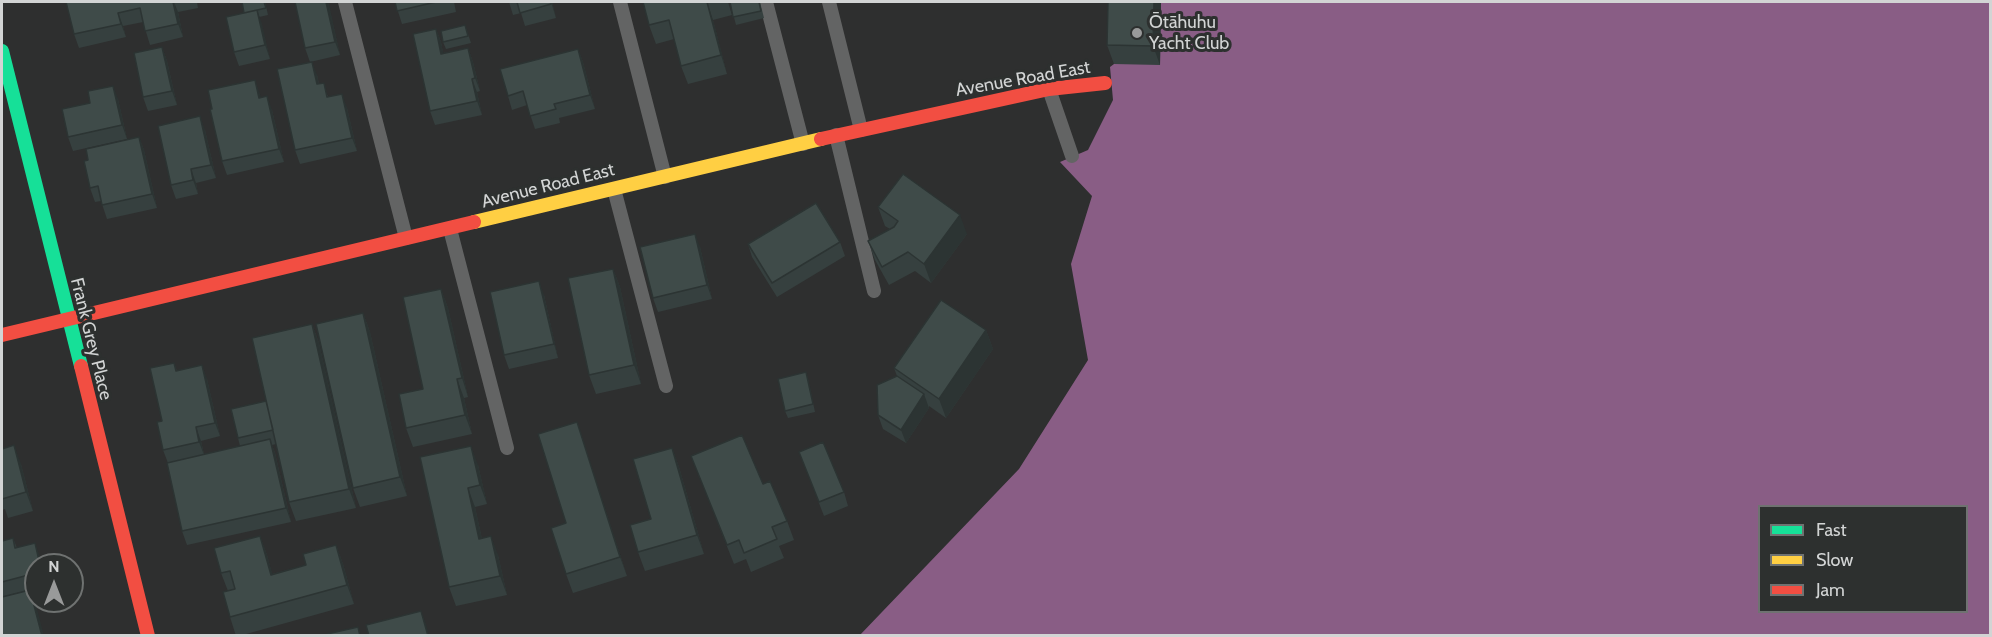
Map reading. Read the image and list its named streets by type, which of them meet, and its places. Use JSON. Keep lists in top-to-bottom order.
{
  "streets": {
    "street": ["Avenue Road East", "Frank Grey Place"]
  },
  "crossings": [
    ["Avenue Road East", "Frank Grey Place"]
  ],
  "places": ["Ōtāhuhu Yacht Club"],
  "legend": ["Fast", "Slow", "Jam"],
  "north": "top"
}
